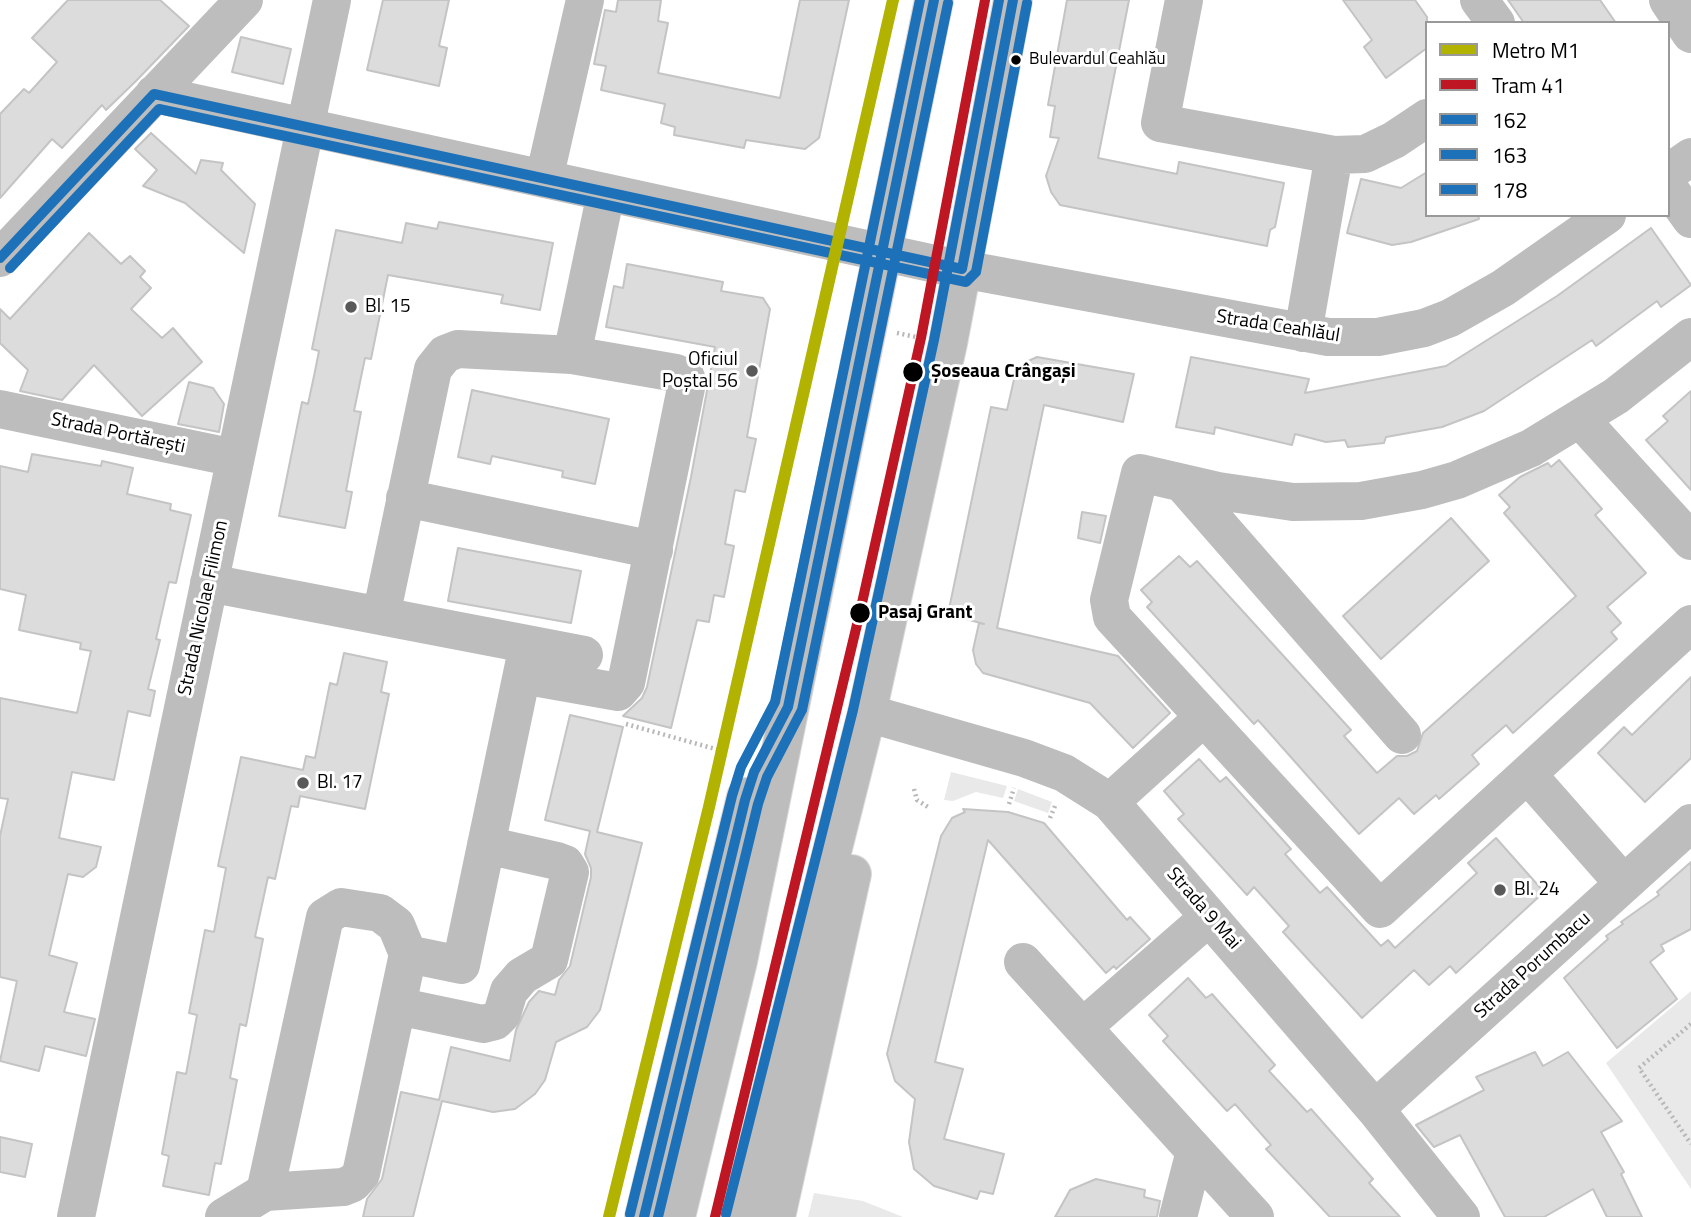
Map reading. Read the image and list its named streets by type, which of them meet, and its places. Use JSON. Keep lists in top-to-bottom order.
{
  "streets": {
    "street": [
      "Strada Ceahlăul",
      "Strada Portărești",
      "Strada Nicolae Filimon",
      "Strada 9 Mai",
      "Strada Porumbacu"
    ]
  },
  "crossings": [
    ["Strada Portărești", "Strada Nicolae Filimon"],
    ["Strada 9 Mai", "Strada Porumbacu"]
  ],
  "places": [
    "Bulevardul Ceahlău",
    "Bl. 15",
    "Oficiul Poștal 56",
    "Șoseaua Crângași",
    "Pasaj Grant",
    "Bl. 17",
    "Bl. 24"
  ],
  "lines": [
    "metro line M1",
    "tram line 41",
    "transit line 162",
    "transit line 178",
    "transit line 163"
  ],
  "legend": [
    "Metro M1",
    "Tram 41",
    "162",
    "163",
    "178"
  ]
}
